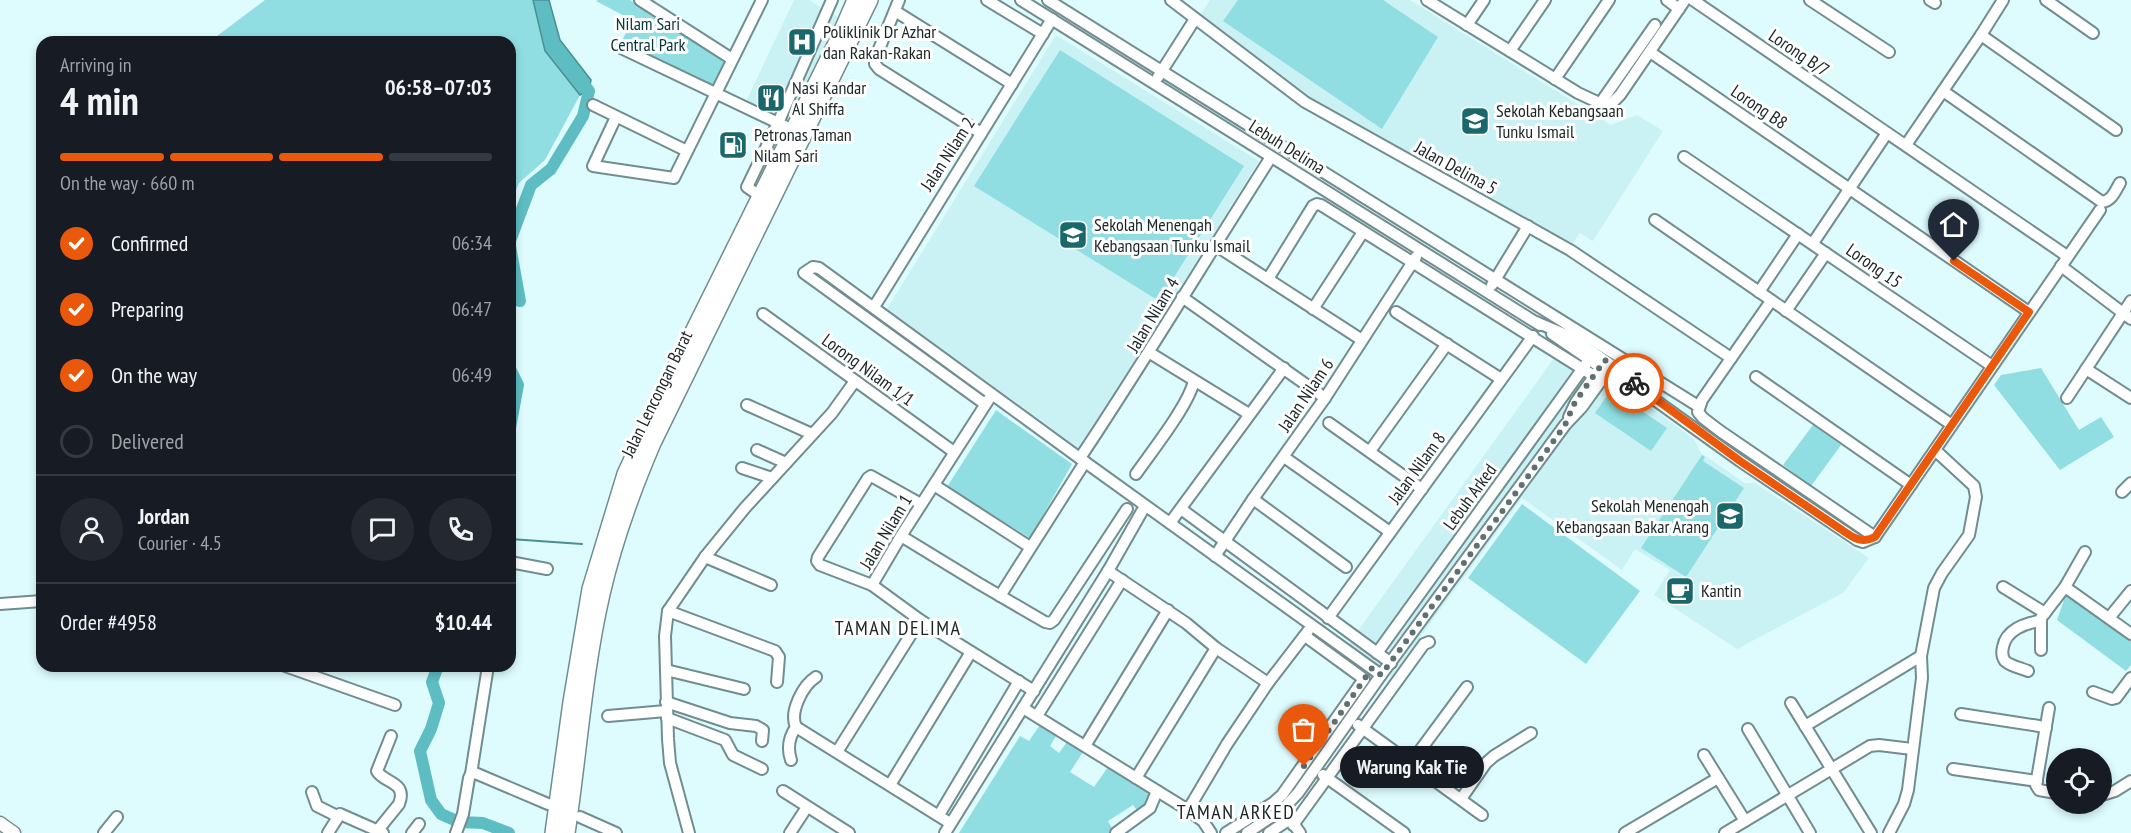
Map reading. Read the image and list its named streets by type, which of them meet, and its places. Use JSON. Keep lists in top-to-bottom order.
{
  "streets": {
    "highway": ["Jalan Lencongan Barat"],
    "street": [
      "Lorong B/7",
      "Lorong B8",
      "Lebuh Delima",
      "Jalan Nilam 2",
      "Jalan Delima 5",
      "Lorong 15",
      "Jalan Nilam 4",
      "Lorong Nilam 1/1",
      "Jalan Nilam 6",
      "Jalan Nilam 8",
      "Lebuh Arked",
      "Jalan Nilam 1"
    ]
  },
  "crossings": [
    ["Lebuh Delima", "Jalan Nilam 2"],
    ["Lebuh Delima", "Jalan Nilam 4"],
    ["Lebuh Delima", "Jalan Nilam 6"],
    ["Lebuh Delima", "Jalan Nilam 8"],
    ["Lebuh Delima", "Lebuh Arked"],
    ["Lorong Nilam 1/1", "Jalan Nilam 1"]
  ],
  "districts": ["TAMAN DELIMA", "TAMAN ARKED"],
  "parks": ["Nilam Sari Central Park"],
  "places": {
    "hospital": ["Poliklinik Dr Azhar dan Rakan-Rakan"],
    "restaurant": ["Nasi Kandar Al Shiffa"],
    "school or university": ["Sekolah Kebangsaan Tunku Ismail", "Sekolah Menengah Kebangsaan Tunku Ismail", "Sekolah Menengah Kebangsaan Bakar Arang"],
    "fuel station": ["Petronas Taman Nilam Sari"],
    "cafe": ["Kantin"],
    "other": ["Warung Kak Tie"]
  },
  "page": {
    "heading": ["4 min", "Arriving in", "06:58–07:03"],
    "panel": [
      "Jordan",
      "Courier · 4.5",
      "Order #4958",
      "$10.44"
    ],
    "bar": "On the way · 660 m",
    "list": [
      ["Confirmed", "06:34"],
      ["Preparing", "06:47"],
      ["On the way", "06:49"],
      "Delivered"
    ],
    "bubble": "Warung Kak Tie"
  }
}
